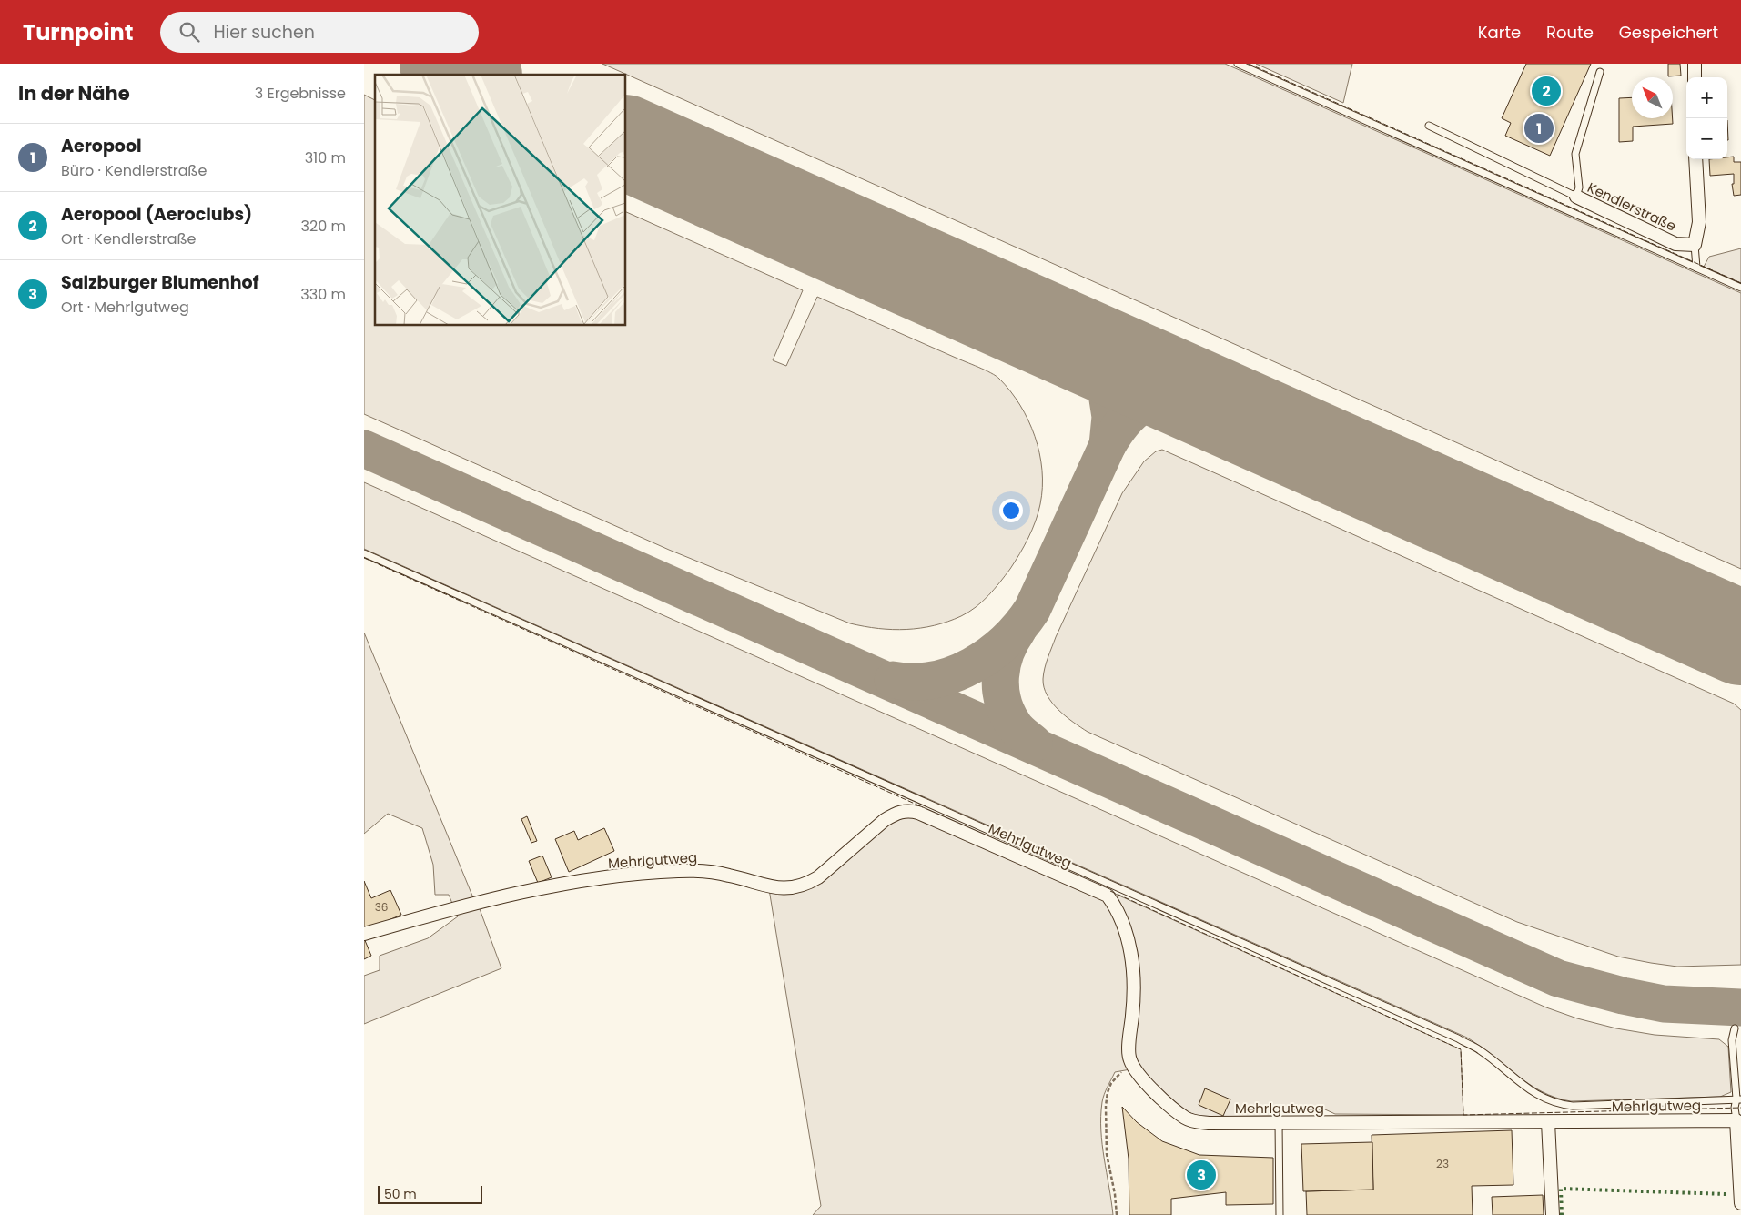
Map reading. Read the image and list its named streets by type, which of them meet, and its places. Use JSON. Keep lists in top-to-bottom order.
{
  "streets": {
    "street": ["Kendlerstraße", "Mehrlgutweg"]
  },
  "house_numbers": ["36", "23"],
  "scale_bar": "50 m",
  "north": "top left",
  "page": {
    "header": "Turnpoint",
    "search": "Hier suchen",
    "nav": ["Karte", "Route", "Gespeichert"],
    "heading": ["In der Nähe", "3 Ergebnisse"],
    "pins": ["2", "1", "3"],
    "map_buttons": ["+", "−"],
    "list": [
      {
        "mark": "1",
        "name": "Aeropool",
        "note": "Büro · Kendlerstraße",
        "value": "310 m"
      },
      {
        "mark": "2",
        "name": "Aeropool (Aeroclubs)",
        "note": "Ort · Kendlerstraße",
        "value": "320 m"
      },
      {
        "mark": "3",
        "name": "Salzburger Blumenhof",
        "note": "Ort · Mehrlgutweg",
        "value": "330 m"
      }
    ],
    "scale": "50 m"
  }
}
